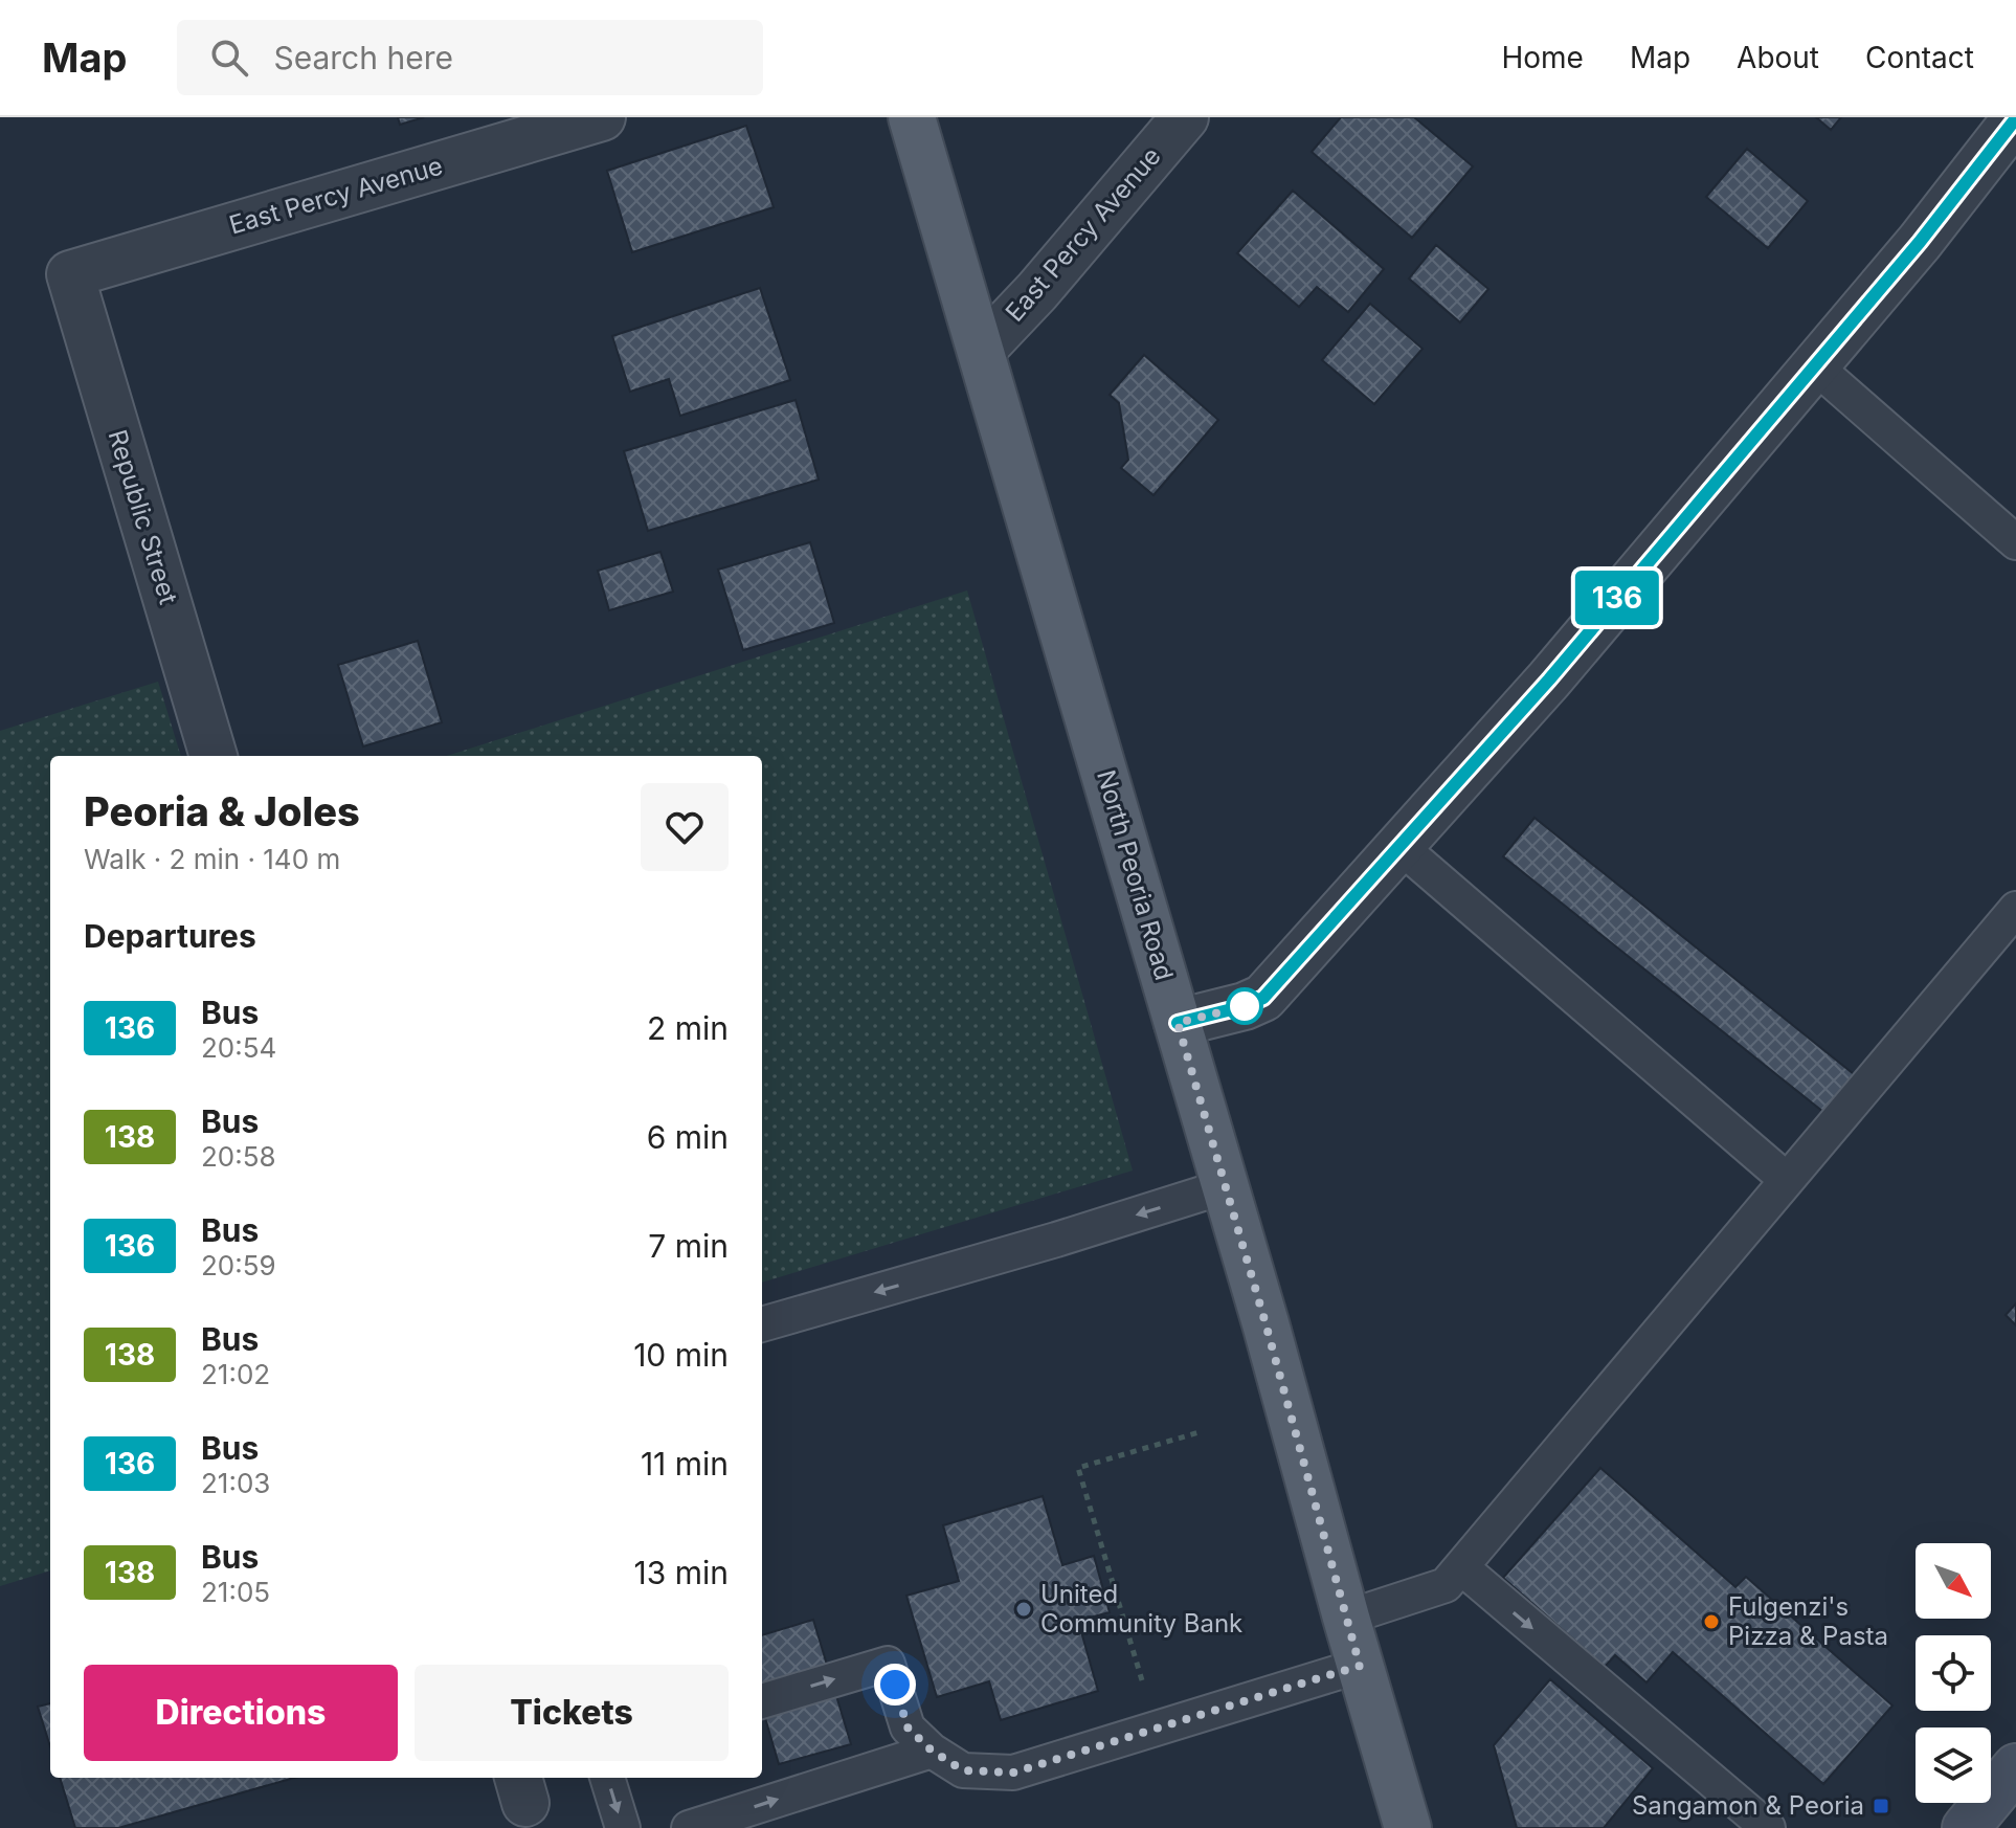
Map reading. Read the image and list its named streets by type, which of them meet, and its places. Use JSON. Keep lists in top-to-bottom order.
{
  "streets": {
    "main road": ["North Peoria Road"],
    "street": ["East Percy Avenue", "Republic Street"]
  },
  "crossings": [
    ["East Percy Avenue", "Republic Street"],
    ["East Percy Avenue", "North Peoria Road"]
  ],
  "places": {
    "other": ["United Community Bank", "Fulgenzi's Pizza & Pasta"],
    "transit": ["Sangamon & Peoria"]
  },
  "lines": ["bus line 136"],
  "north": "bottom right",
  "page": {
    "header": "Map",
    "search": "Search here",
    "nav": [
      "Home",
      "Map",
      "About",
      "Contact"
    ],
    "on_map": "136",
    "heading": [
      ["Peoria & Joles", "Walk · 2 min · 140 m"],
      "Departures"
    ],
    "list": [
      {
        "mark": "136",
        "name": "Bus",
        "note": "20:54",
        "value": "2 min"
      },
      {
        "mark": "138",
        "name": "Bus",
        "note": "20:58",
        "value": "6 min"
      },
      {
        "mark": "136",
        "name": "Bus",
        "note": "20:59",
        "value": "7 min"
      },
      {
        "mark": "138",
        "name": "Bus",
        "note": "21:02",
        "value": "10 min"
      },
      {
        "mark": "136",
        "name": "Bus",
        "note": "21:03",
        "value": "11 min"
      },
      {
        "mark": "138",
        "name": "Bus",
        "note": "21:05",
        "value": "13 min"
      }
    ],
    "buttons": ["Directions", "Tickets"]
  }
}
